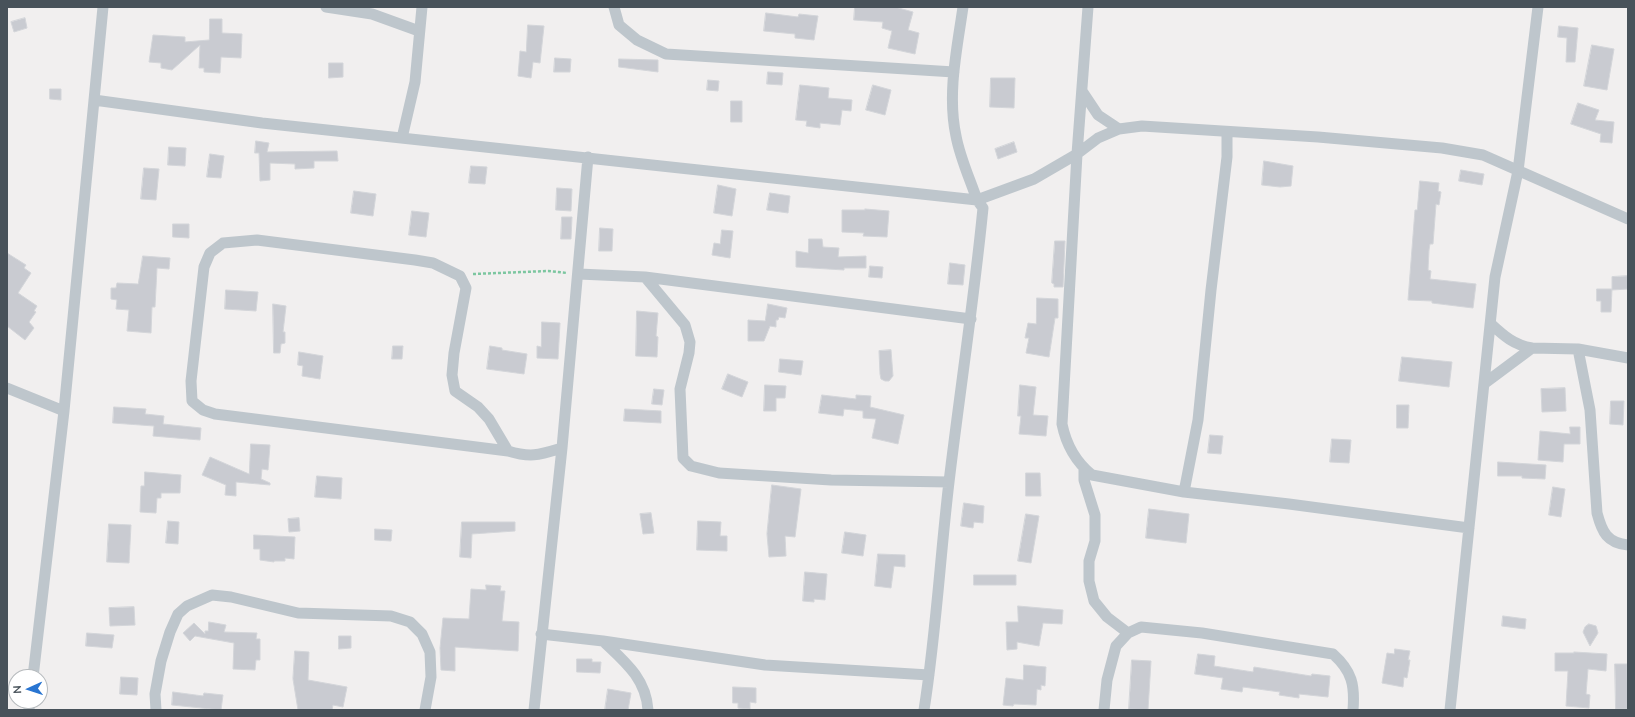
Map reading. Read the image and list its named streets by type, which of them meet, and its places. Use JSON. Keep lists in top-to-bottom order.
{
  "north": "left"
}
